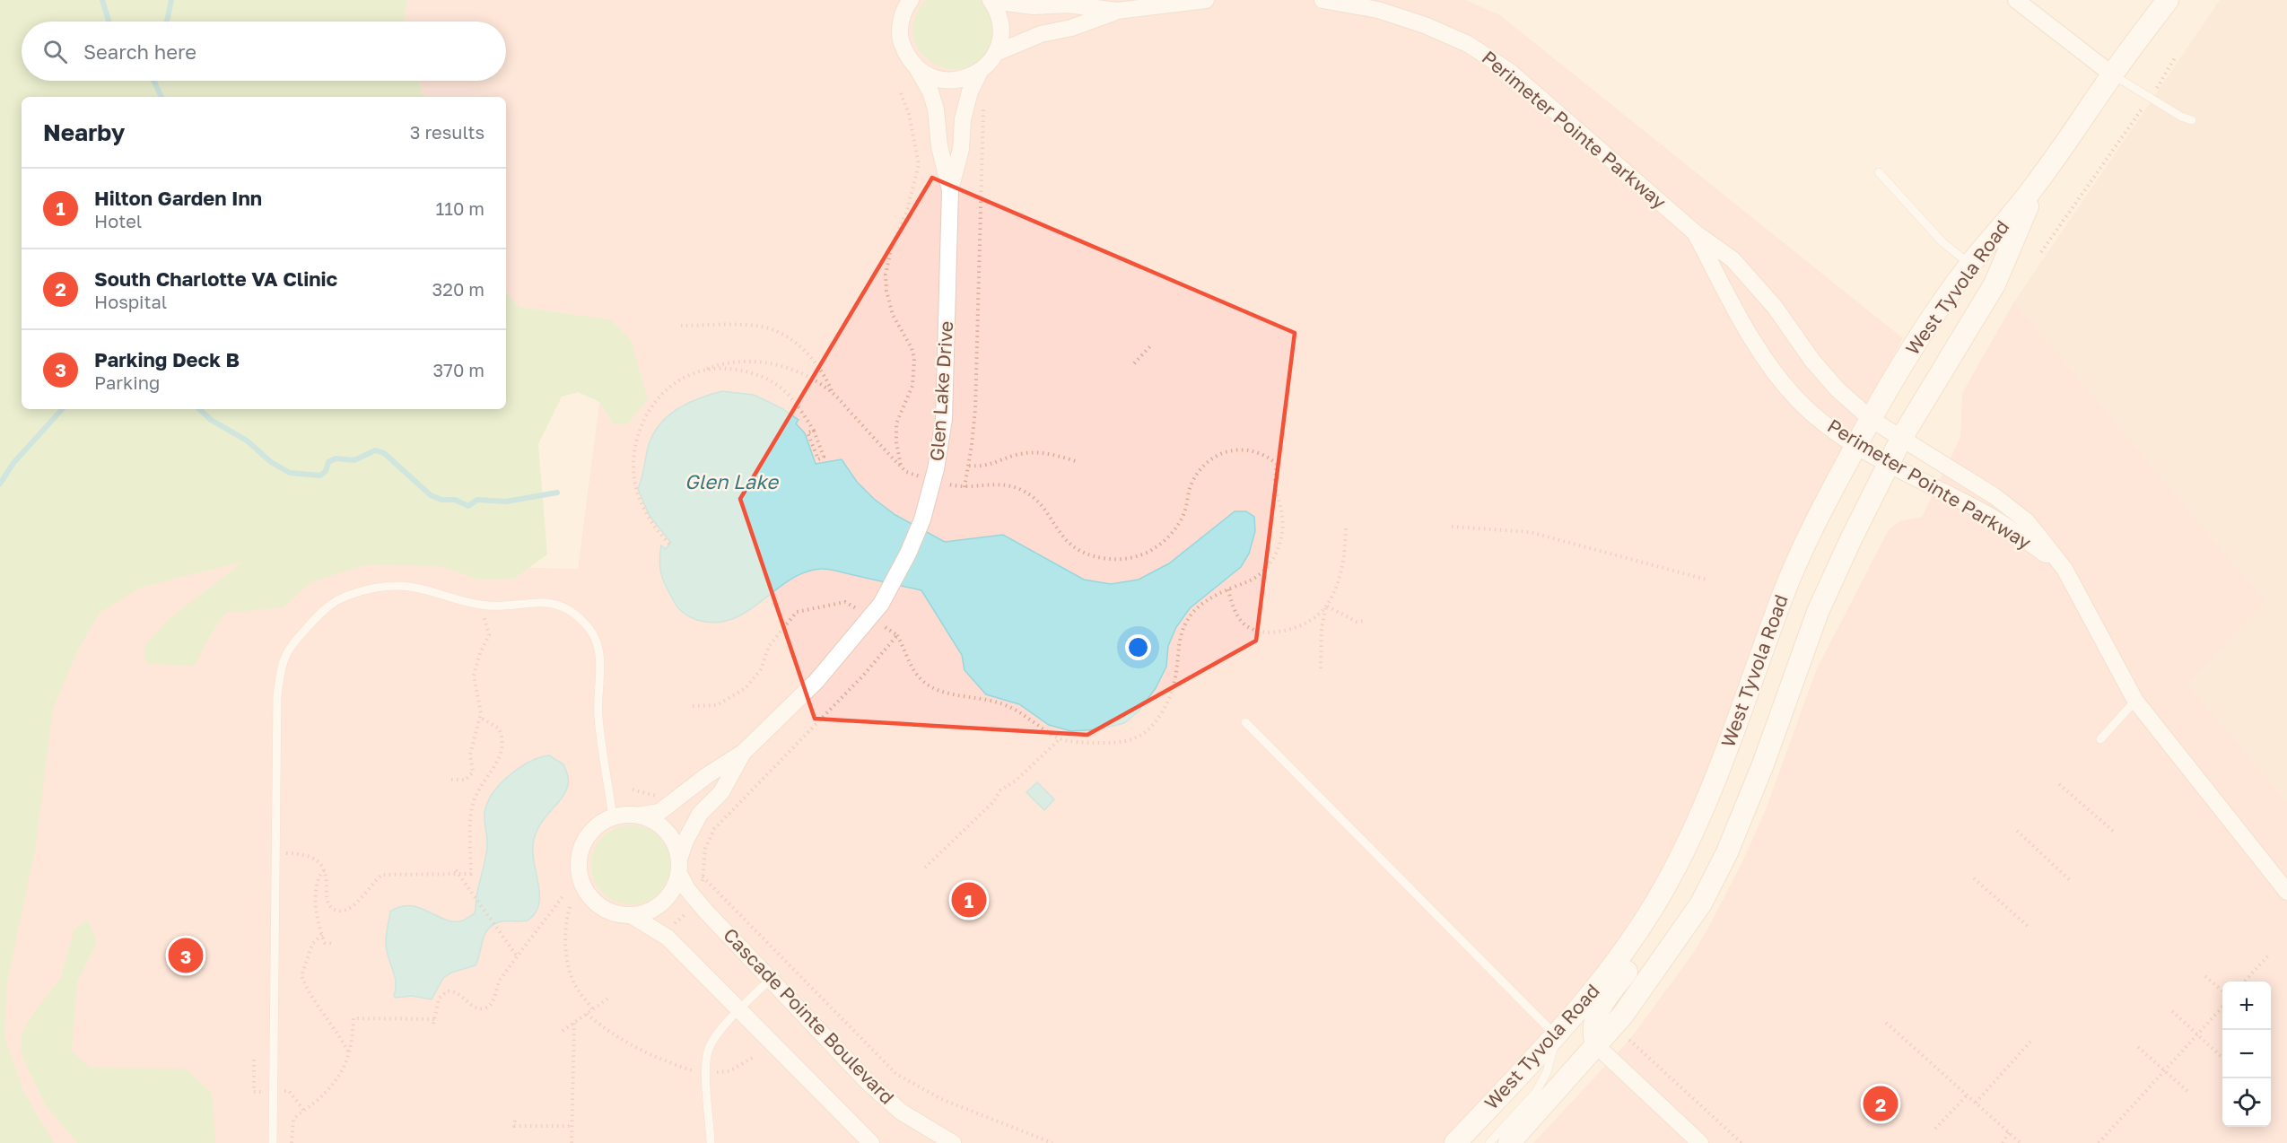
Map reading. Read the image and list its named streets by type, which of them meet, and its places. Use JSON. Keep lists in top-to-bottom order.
{
  "streets": {
    "main road": ["West Tyvola Road"],
    "street": ["Perimeter Pointe Parkway", "Glen Lake Drive", "Cascade Pointe Boulevard"]
  },
  "crossings": [
    ["Perimeter Pointe Parkway", "West Tyvola Road"],
    ["Glen Lake Drive", "Cascade Pointe Boulevard"]
  ],
  "water": ["Glen Lake"],
  "page": {
    "search": "Search here",
    "heading": ["Nearby", "3 results"],
    "list": [
      {
        "mark": "1",
        "name": "Hilton Garden Inn",
        "note": "Hotel",
        "value": "110 m"
      },
      {
        "mark": "2",
        "name": "South Charlotte VA Clinic",
        "note": "Hospital",
        "value": "320 m"
      },
      {
        "mark": "3",
        "name": "Parking Deck B",
        "note": "Parking",
        "value": "370 m"
      }
    ],
    "pins": ["1", "3", "2"],
    "map_buttons": ["+", "−"]
  }
}
